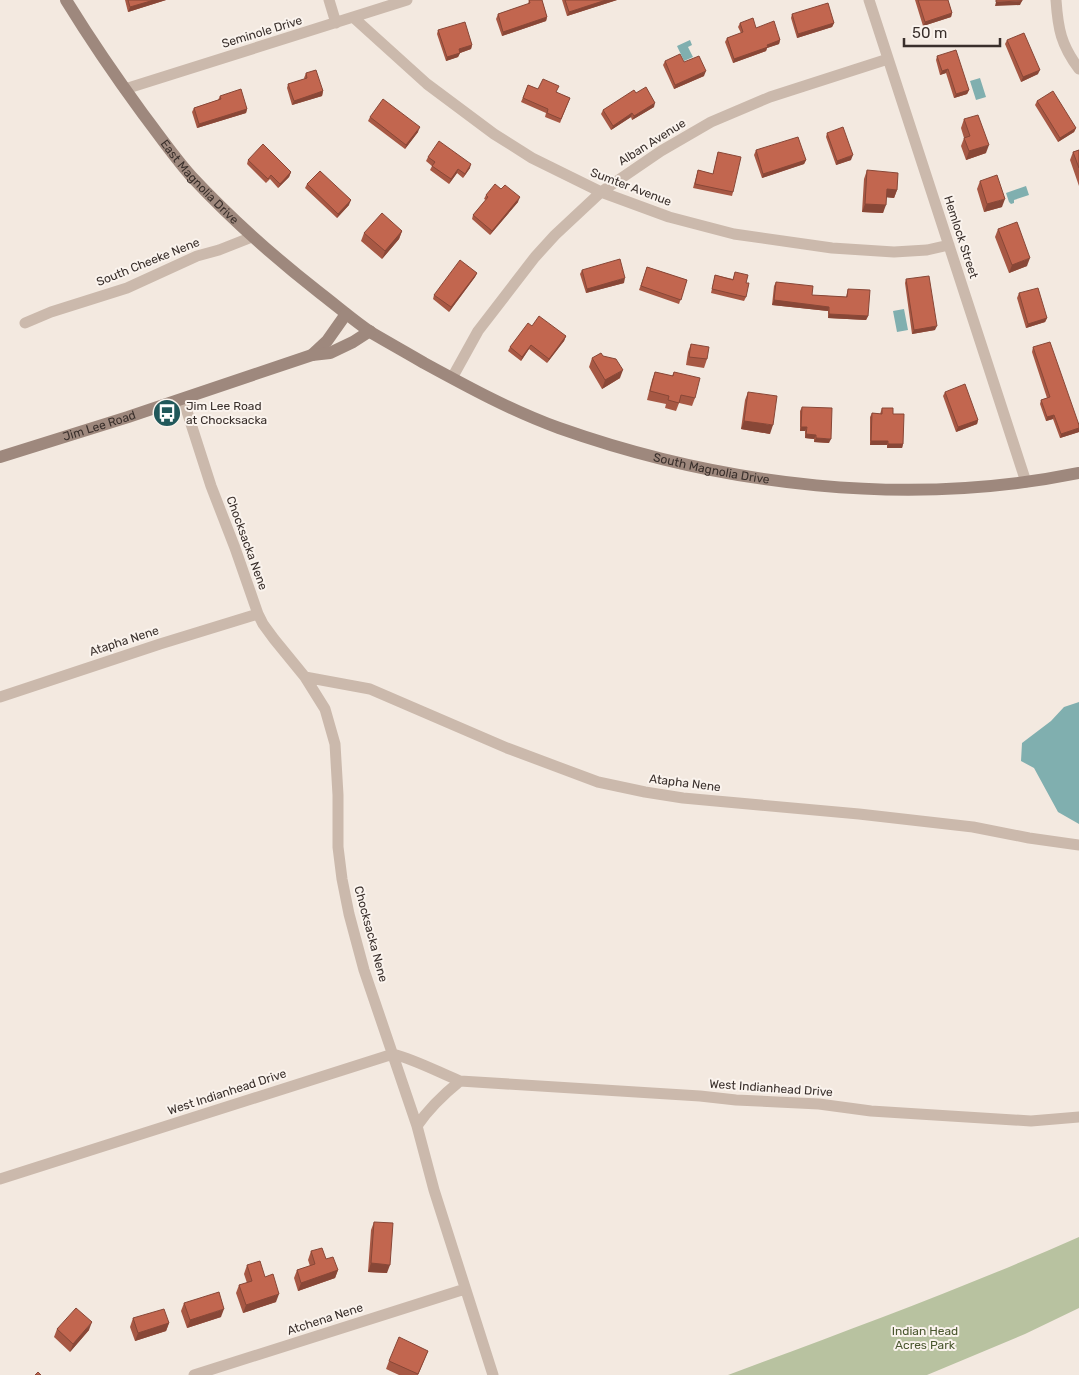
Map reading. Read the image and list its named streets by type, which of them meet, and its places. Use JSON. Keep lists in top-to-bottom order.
{
  "streets": {
    "main road": ["East Magnolia Drive", "Jim Lee Road", "South Magnolia Drive"],
    "street": [
      "Seminole Drive",
      "Alban Avenue",
      "Sumter Avenue",
      "Hemlock Street",
      "South Cheeke Nene",
      "Chocksacka Nene",
      "Atapha Nene",
      "West Indianhead Drive",
      "Atchena Nene"
    ]
  },
  "crossings": [
    ["Seminole Drive", "East Magnolia Drive"],
    ["Seminole Drive", "Sumter Avenue"],
    ["Alban Avenue", "Sumter Avenue"],
    ["Alban Avenue", "Hemlock Street"],
    ["Alban Avenue", "South Magnolia Drive"],
    ["East Magnolia Drive", "South Cheeke Nene"],
    ["East Magnolia Drive", "Jim Lee Road"],
    ["East Magnolia Drive", "South Magnolia Drive"],
    ["Sumter Avenue", "Hemlock Street"],
    ["Hemlock Street", "South Magnolia Drive"],
    ["Jim Lee Road", "South Magnolia Drive"],
    ["Jim Lee Road", "Chocksacka Nene"],
    ["Chocksacka Nene", "Atapha Nene"],
    ["Chocksacka Nene", "West Indianhead Drive"],
    ["Chocksacka Nene", "Atchena Nene"]
  ],
  "parks": ["Indian Head Acres Park"],
  "places": {
    "bus stop": ["Jim Lee Road at Chocksacka"]
  },
  "scale_bar": "50 m"
}
